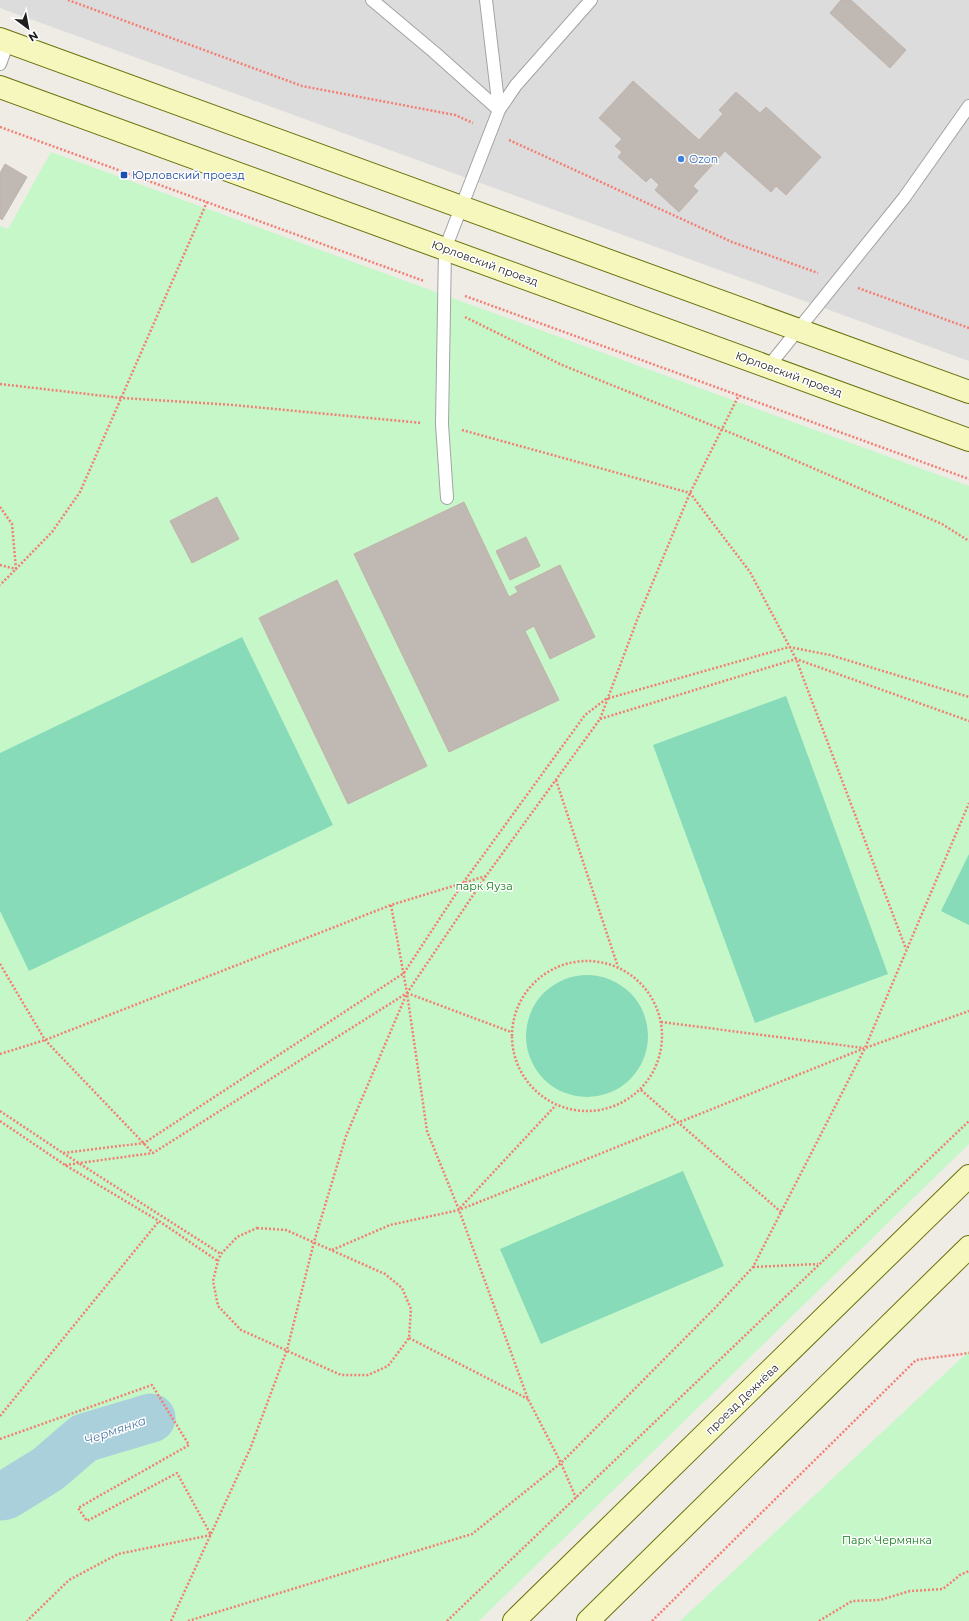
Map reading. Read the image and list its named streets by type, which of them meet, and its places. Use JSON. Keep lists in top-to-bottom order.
{
  "streets": {
    "main road": ["Юрловский проезд", "проезд Дежнёва"]
  },
  "water": ["Чермянка"],
  "parks": ["парк Яуза", "Парк Чермянка"],
  "places": {
    "other": ["Ozon"],
    "transit": ["Юрловский проезд"]
  },
  "north": "bottom right"
}
